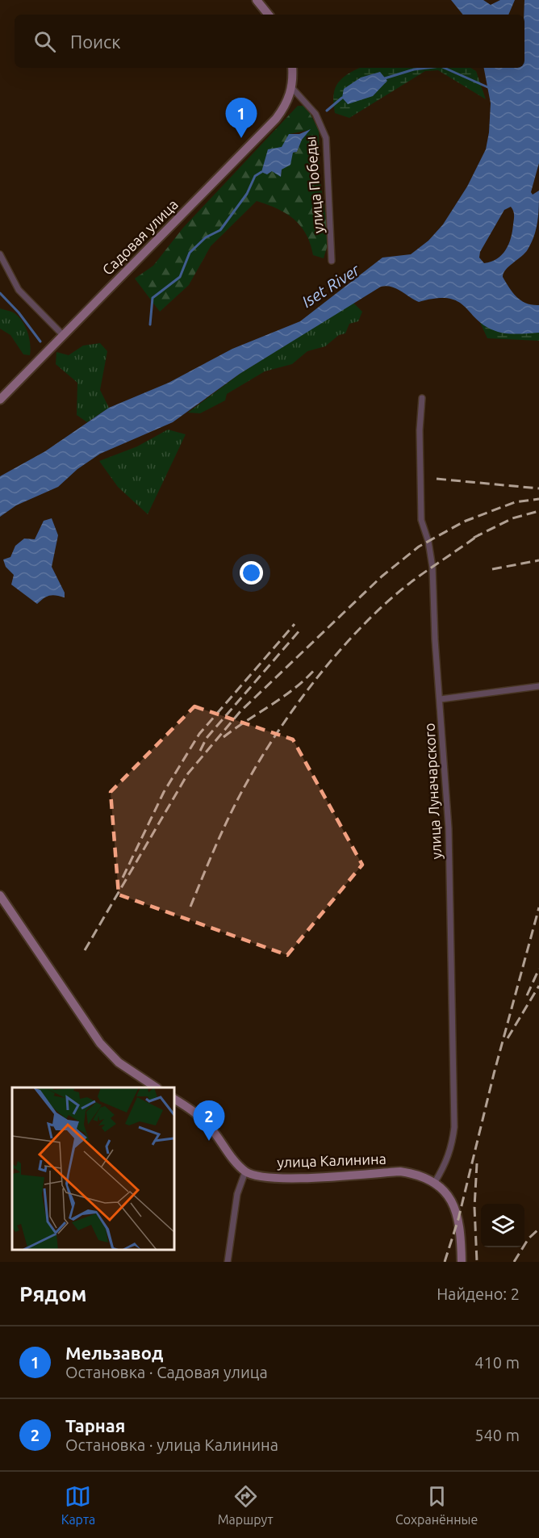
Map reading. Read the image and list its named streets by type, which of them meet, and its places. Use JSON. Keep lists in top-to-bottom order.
{
  "streets": {
    "main road": ["Садовая улица", "улица Калинина"],
    "street": ["улица Победы", "улица Луначарского"]
  },
  "crossings": [
    ["улица Победы", "Садовая улица"],
    ["улица Луначарского", "улица Калинина"]
  ],
  "water": ["Iset River"],
  "page": {
    "search": "Поиск",
    "pins": ["1", "2"],
    "heading": ["Рядом", "Найдено: 2"],
    "list": [
      {
        "mark": "1",
        "name": "Мельзавод",
        "note": "Остановка · Садовая улица",
        "value": "410 m"
      },
      {
        "mark": "2",
        "name": "Тарная",
        "note": "Остановка · улица Калинина",
        "value": "540 m"
      }
    ],
    "nav": ["Карта", "Маршрут", "Сохранённые"]
  }
}
